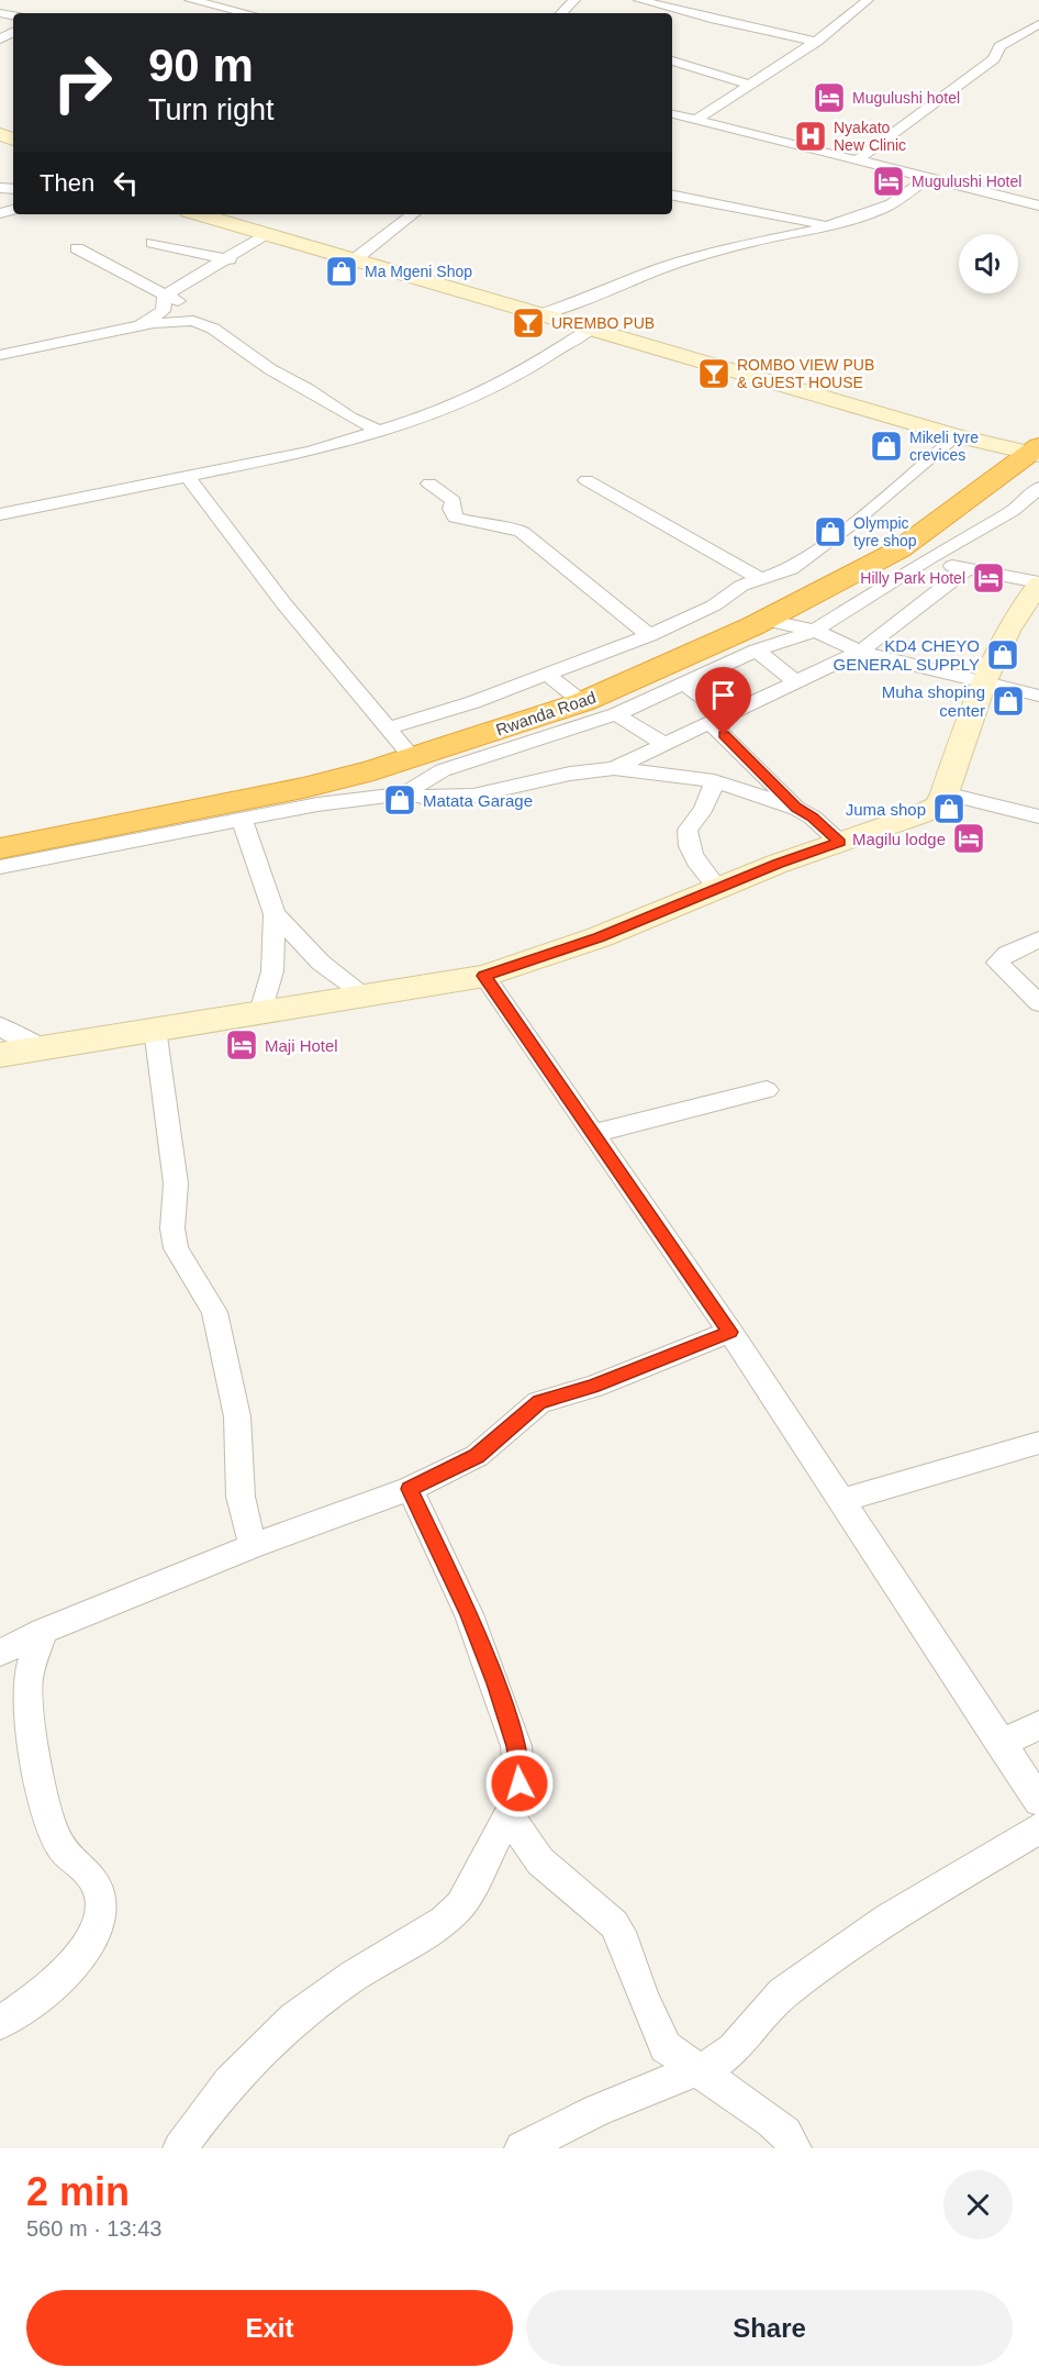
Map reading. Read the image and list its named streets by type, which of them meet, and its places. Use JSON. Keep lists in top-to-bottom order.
{
  "streets": {
    "highway": ["Rwanda Road"]
  },
  "places": {
    "hotel": [
      "Mugulushi hotel",
      "Mugulushi Hotel",
      "Hilly Park Hotel",
      "Magilu lodge",
      "Maji Hotel"
    ],
    "hospital": ["Nyakato New Clinic"],
    "shop": [
      "Ma Mgeni Shop",
      "Mikeli tyre crevices",
      "Olympic tyre shop",
      "KD4 CHEYO GENERAL SUPPLY",
      "Muha shoping center",
      "Matata Garage",
      "Juma shop"
    ],
    "bar": ["UREMBO PUB", "ROMBO VIEW PUB & GUEST HOUSE"]
  },
  "page": {
    "turn": ["90 m", "Turn right"],
    "then": "Then",
    "heading": ["2 min", "560 m · 13:43"],
    "buttons": ["Exit", "Share"]
  }
}
